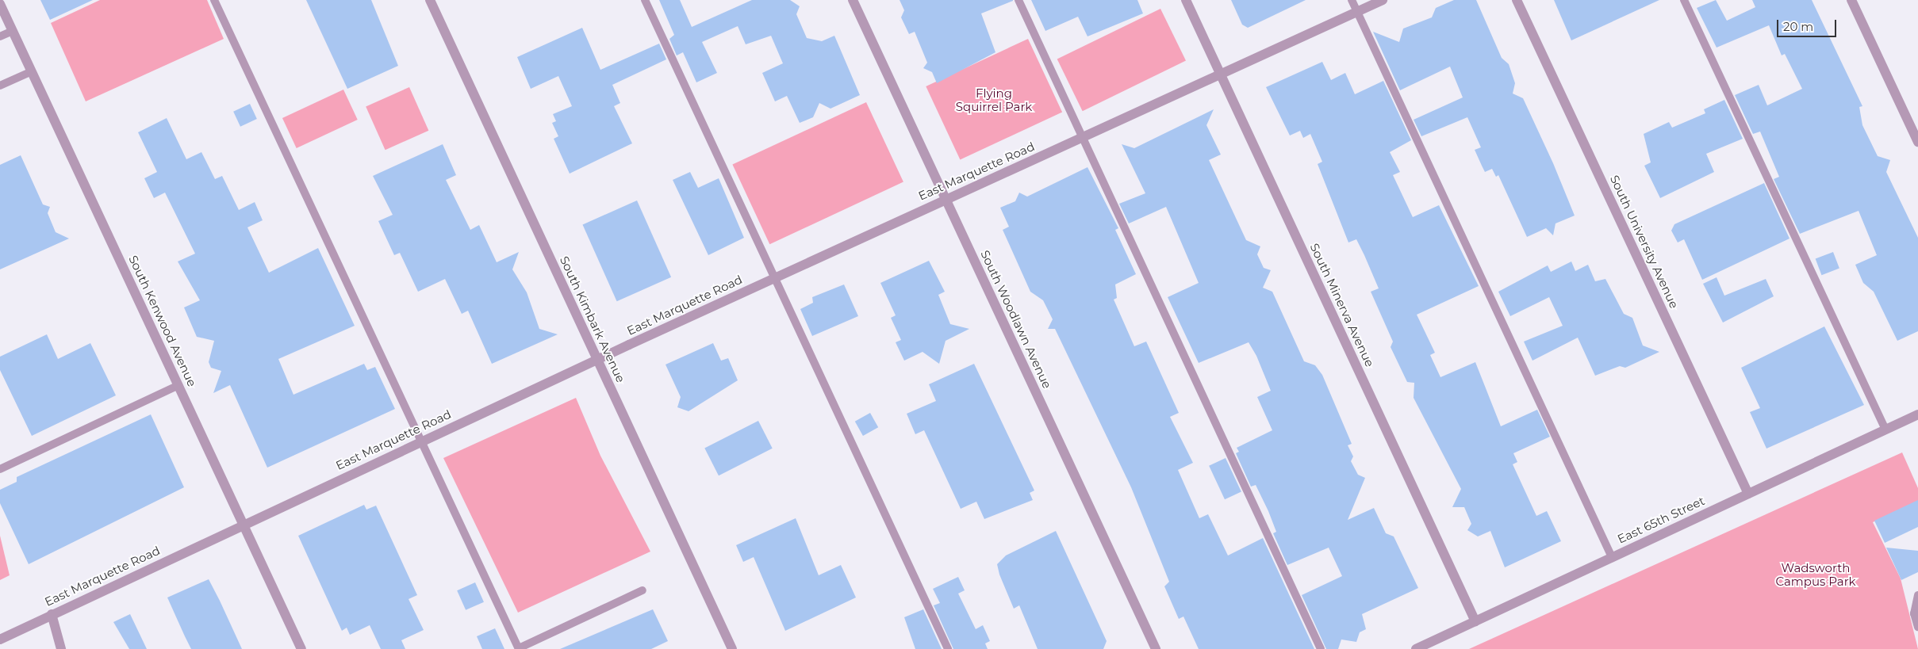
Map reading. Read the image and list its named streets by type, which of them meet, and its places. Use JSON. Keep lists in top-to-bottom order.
{
  "streets": {
    "street": [
      "East Marquette Road",
      "South University Avenue",
      "South Minerva Avenue",
      "South Kimbark Avenue",
      "South Woodlawn Avenue",
      "South Kenwood Avenue",
      "East 65th Street"
    ]
  },
  "crossings": [
    ["East Marquette Road", "South Minerva Avenue"],
    ["East Marquette Road", "South Kimbark Avenue"],
    ["East Marquette Road", "South Woodlawn Avenue"],
    ["East Marquette Road", "South Kenwood Avenue"],
    ["South University Avenue", "East 65th Street"],
    ["South Minerva Avenue", "East 65th Street"]
  ],
  "parks": ["Flying Squirrel Park", "Wadsworth Campus Park"],
  "scale_bar": "20 m"
}
